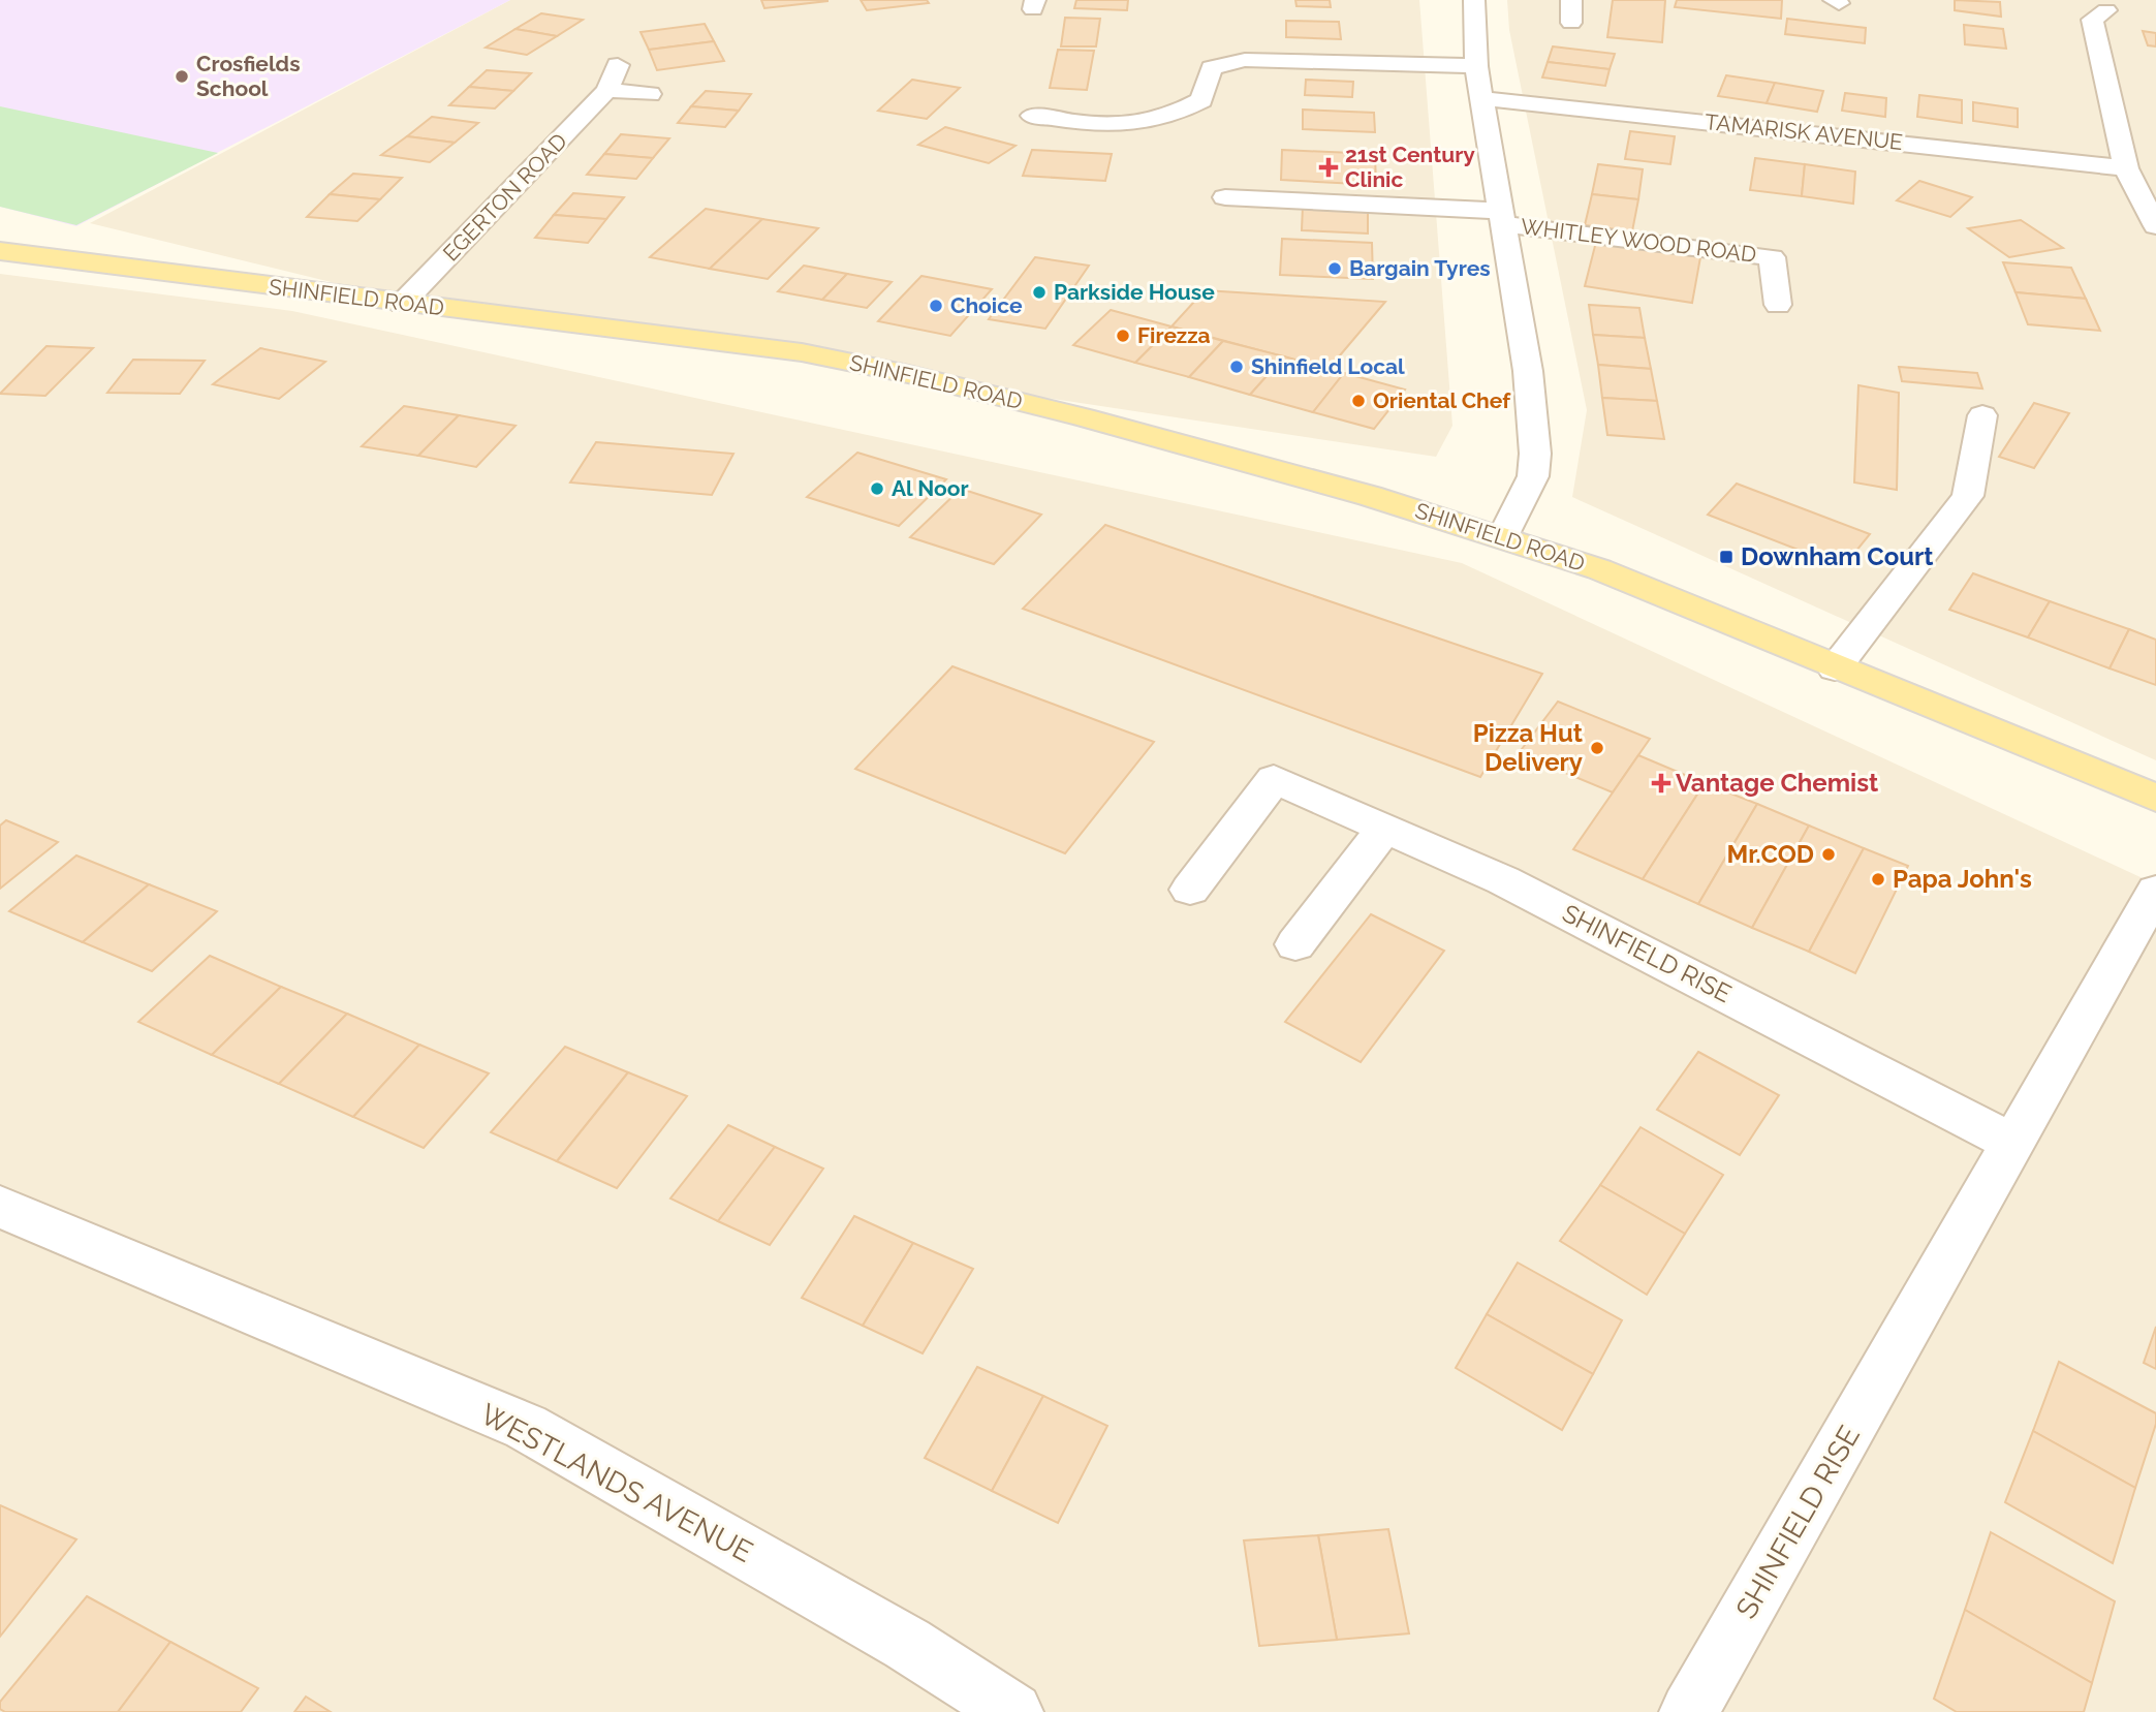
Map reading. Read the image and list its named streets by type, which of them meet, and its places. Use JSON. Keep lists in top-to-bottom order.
{
  "streets": {
    "main road": ["SHINFIELD ROAD"],
    "street": [
      "TAMARISK AVENUE",
      "EGERTON ROAD",
      "WHITLEY WOOD ROAD",
      "SHINFIELD RISE",
      "WESTLANDS AVENUE"
    ]
  },
  "crossings": [
    ["TAMARISK AVENUE", "WHITLEY WOOD ROAD"],
    ["EGERTON ROAD", "SHINFIELD ROAD"],
    ["WHITLEY WOOD ROAD", "SHINFIELD ROAD"]
  ],
  "places": {
    "other": [
      "Crosfields School",
      "Bargain Tyres",
      "Parkside House",
      "Choice",
      "Firezza",
      "Shinfield Local",
      "Oriental Chef",
      "Al Noor",
      "Pizza Hut Delivery",
      "Mr.COD",
      "Papa John's"
    ],
    "health": ["21st Century Clinic", "Vantage Chemist"],
    "transit": ["Downham Court"]
  }
}
